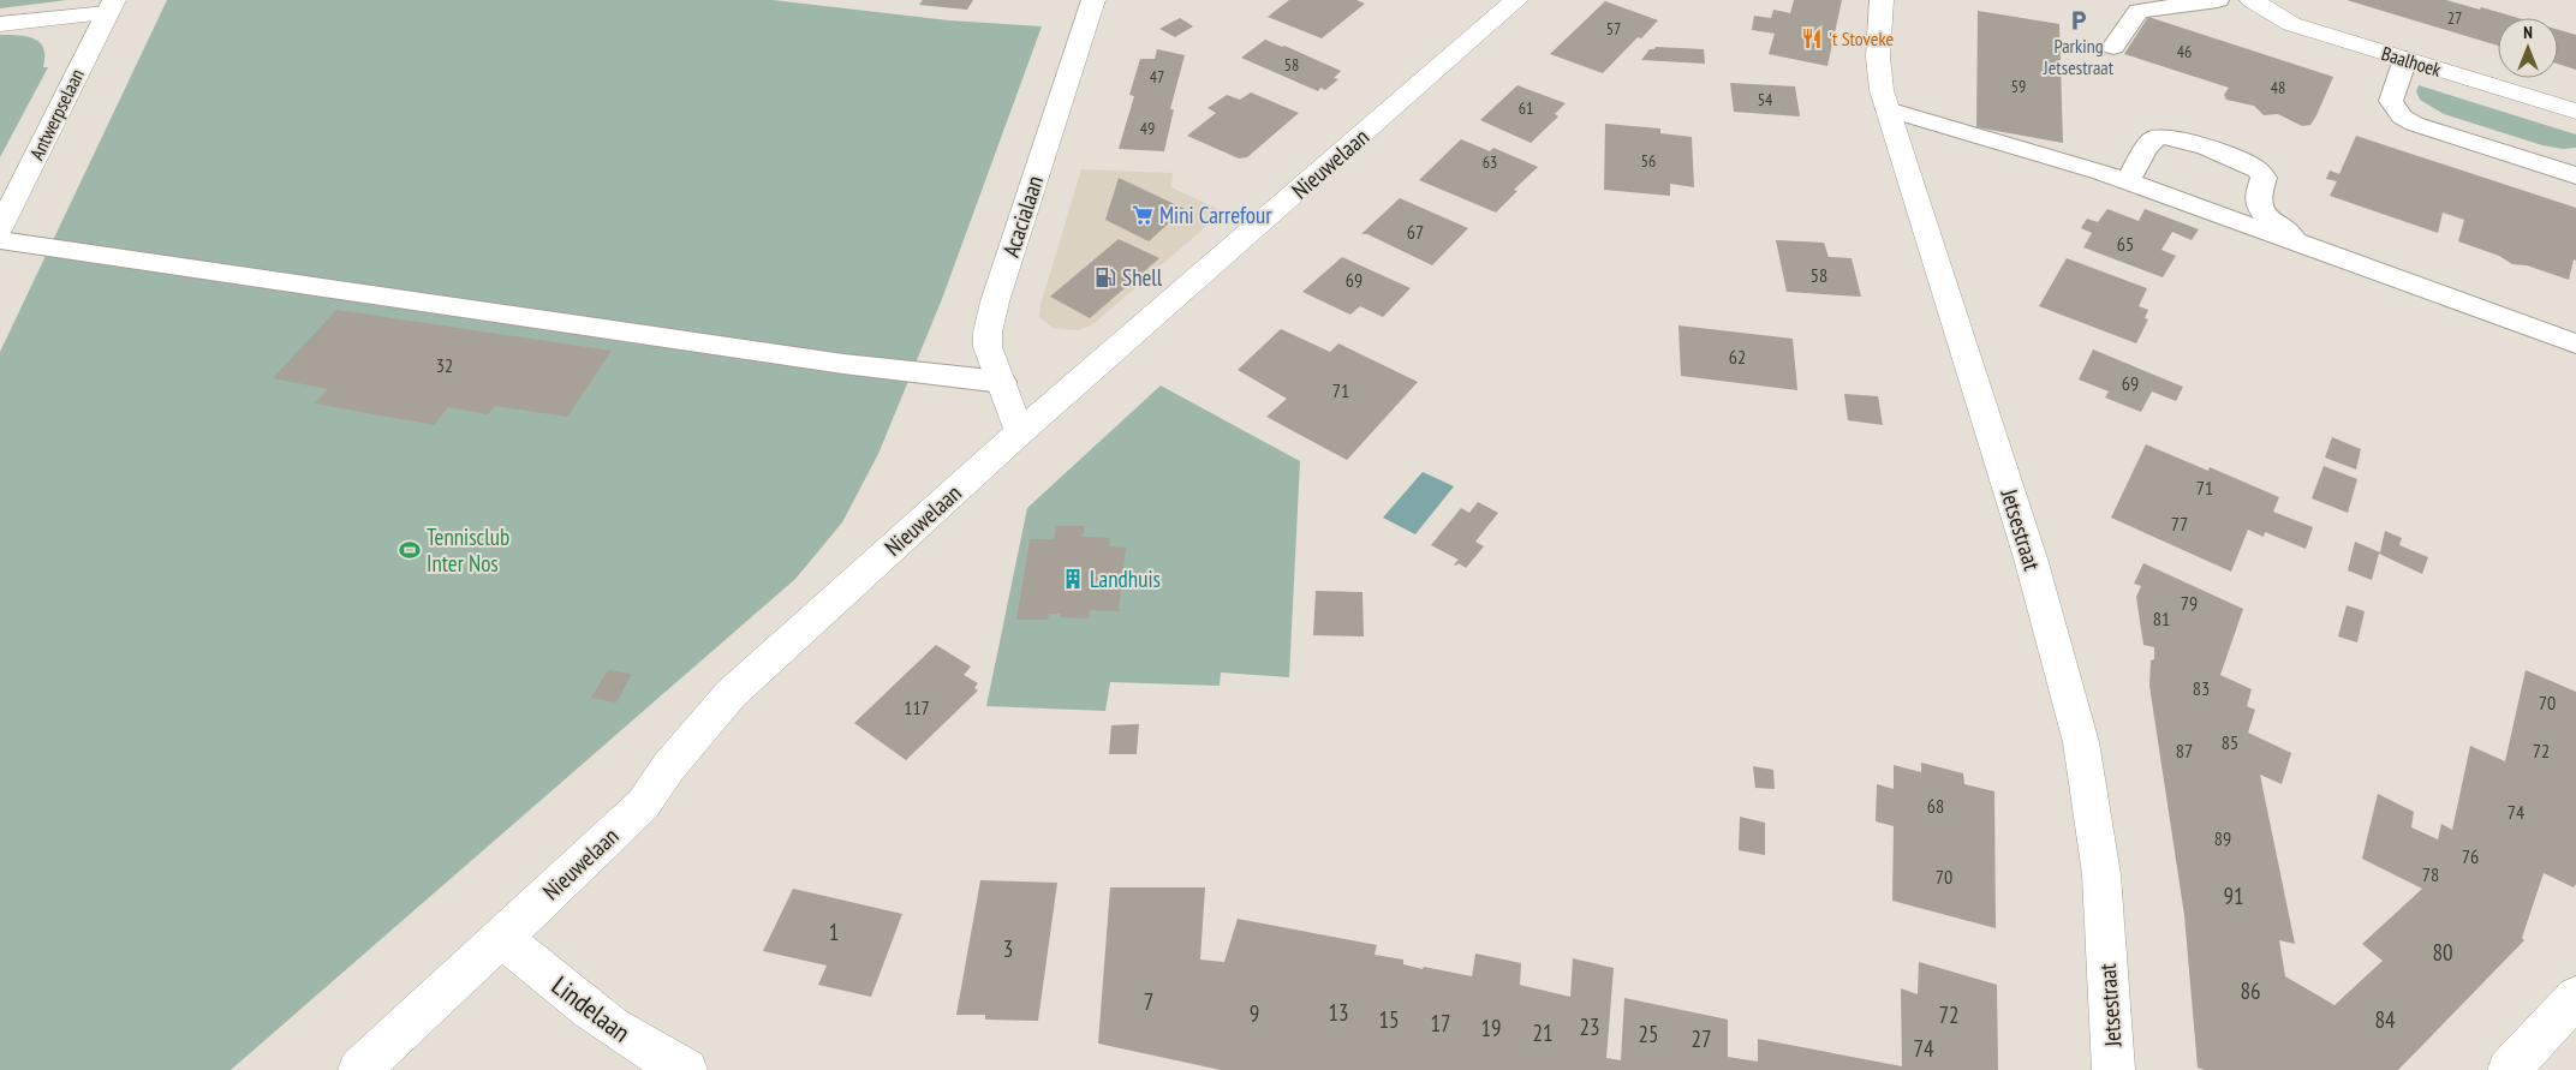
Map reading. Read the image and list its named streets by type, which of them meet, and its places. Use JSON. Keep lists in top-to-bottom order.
{
  "streets": {
    "main road": [
      "Baalhoek",
      "Antwerpselaan",
      "Nieuwelaan",
      "Acacialaan",
      "Jetsestraat",
      "Lindelaan"
    ]
  },
  "crossings": [
    ["Nieuwelaan", "Acacialaan"],
    ["Nieuwelaan", "Lindelaan"]
  ],
  "places": {
    "parking": ["Parking Jetsestraat"],
    "restaurant": ["'t Stoveke"],
    "supermarket": ["Mini Carrefour"],
    "fuel station": ["Shell"],
    "sports": ["Tennisclub Inter Nos"],
    "building": ["Landhuis"]
  },
  "house_numbers": [
    "27",
    "57",
    "46",
    "58",
    "47",
    "59",
    "48",
    "54",
    "61",
    "49",
    "56",
    "63",
    "67",
    "65",
    "58",
    "69",
    "62",
    "32",
    "69",
    "71",
    "71",
    "77",
    "79",
    "81",
    "83",
    "70",
    "117",
    "85",
    "87",
    "72",
    "68",
    "74",
    "89",
    "76",
    "78",
    "70",
    "91",
    "1",
    "3",
    "80",
    "86",
    "7",
    "13",
    "9",
    "72",
    "15",
    "84",
    "17",
    "23",
    "19",
    "21",
    "25",
    "27",
    "74"
  ],
  "north": "top"
}
